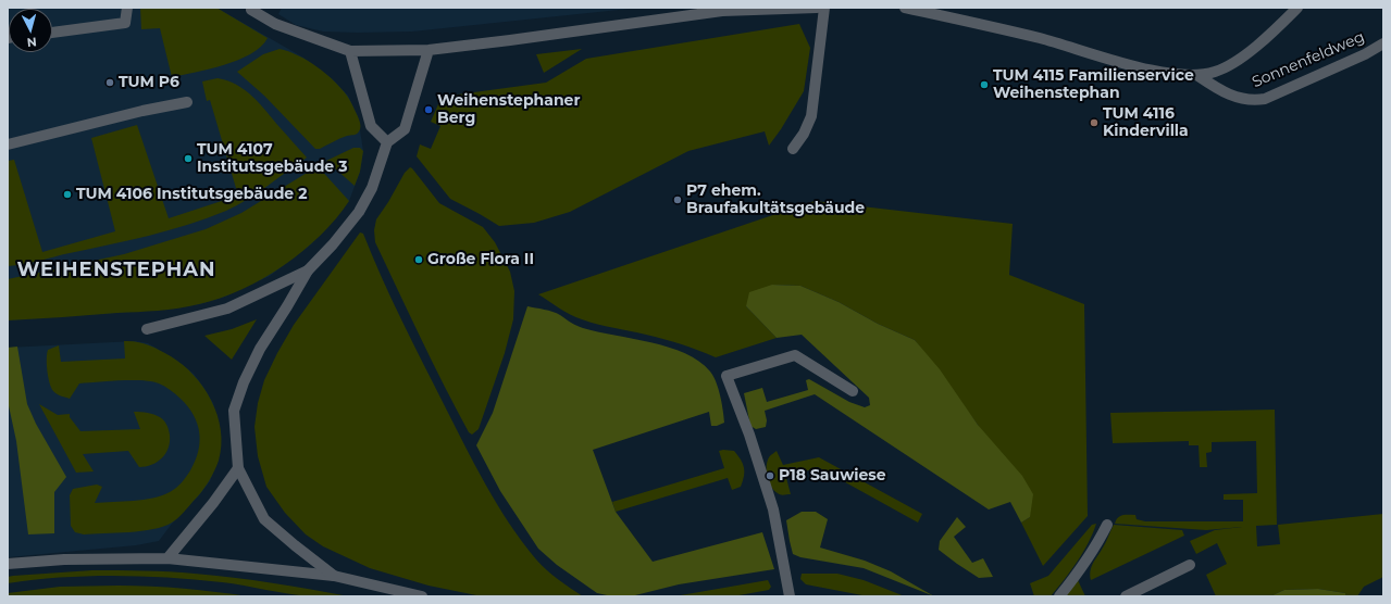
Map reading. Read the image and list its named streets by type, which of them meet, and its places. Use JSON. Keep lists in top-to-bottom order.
{
  "streets": {
    "street": ["Sonnenfeldweg"]
  },
  "districts": ["WEIHENSTEPHAN"],
  "places": [
    "TUM P6",
    "TUM 4115 Familienservice Weihenstephan",
    "Weihenstephaner Berg",
    "TUM 4116 Kindervilla",
    "TUM 4107 Institutsgebäude 3",
    "TUM 4106 Institutsgebäude 2",
    "P7 ehem. Braufakultätsgebäude",
    "Große Flora II",
    "P18 Sauwiese"
  ],
  "north": "bottom"
}
